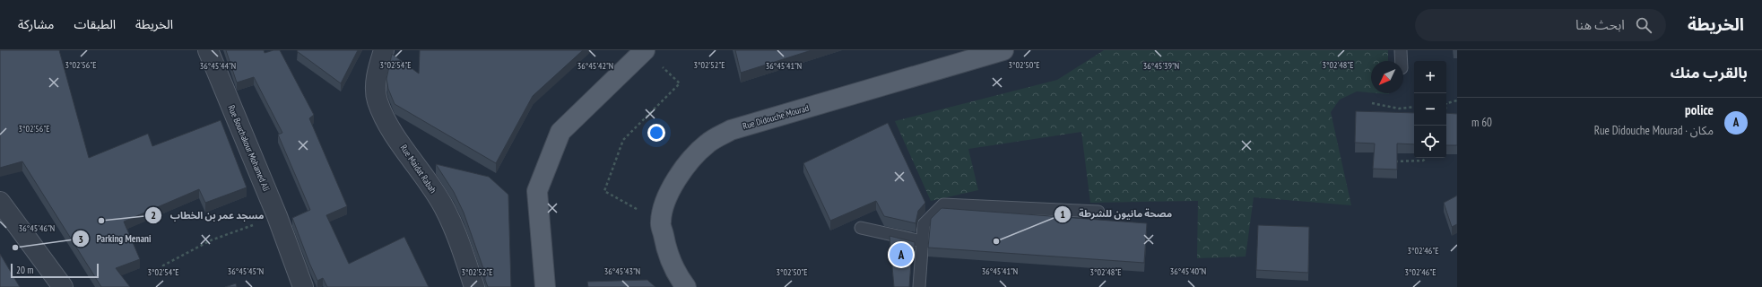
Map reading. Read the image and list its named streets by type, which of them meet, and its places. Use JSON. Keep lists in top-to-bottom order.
{
  "streets": {
    "main road": ["Rue Didouche Mourad"],
    "street": ["Rue Bouchakour Mohamed Ali", "Rue Maidat Rabah"]
  },
  "places": ["مسجد عمر بن الخطاب", "مصحة مانيون للشرطة", "Parking Menani"],
  "scale_bar": "20 m",
  "north": "bottom left",
  "page": {
    "header": "الخريطة",
    "search": "ابحث هنا",
    "nav": ["الخريطة", "الطبقات", "مشاركة"],
    "heading": "بالقرب منك",
    "map_buttons": ["+", "−"],
    "list": [
      {
        "mark": "A",
        "name": "police",
        "note": "مكان · Rue Didouche Mourad",
        "value": "60 m"
      }
    ],
    "pins": "A",
    "scale": "20 m"
  },
  "coordinates": [
    "3°02'56\"E",
    "3°02'54\"E",
    "3°02'52\"E",
    "3°02'50\"E",
    "3°02'48\"E",
    "36°45'44\"N",
    "36°45'42\"N",
    "36°45'41\"N",
    "36°45'39\"N",
    "36°45'46\"N",
    "3°02'46\"E",
    "36°45'45\"N",
    "36°45'43\"N",
    "36°45'40\"N"
  ]
}
